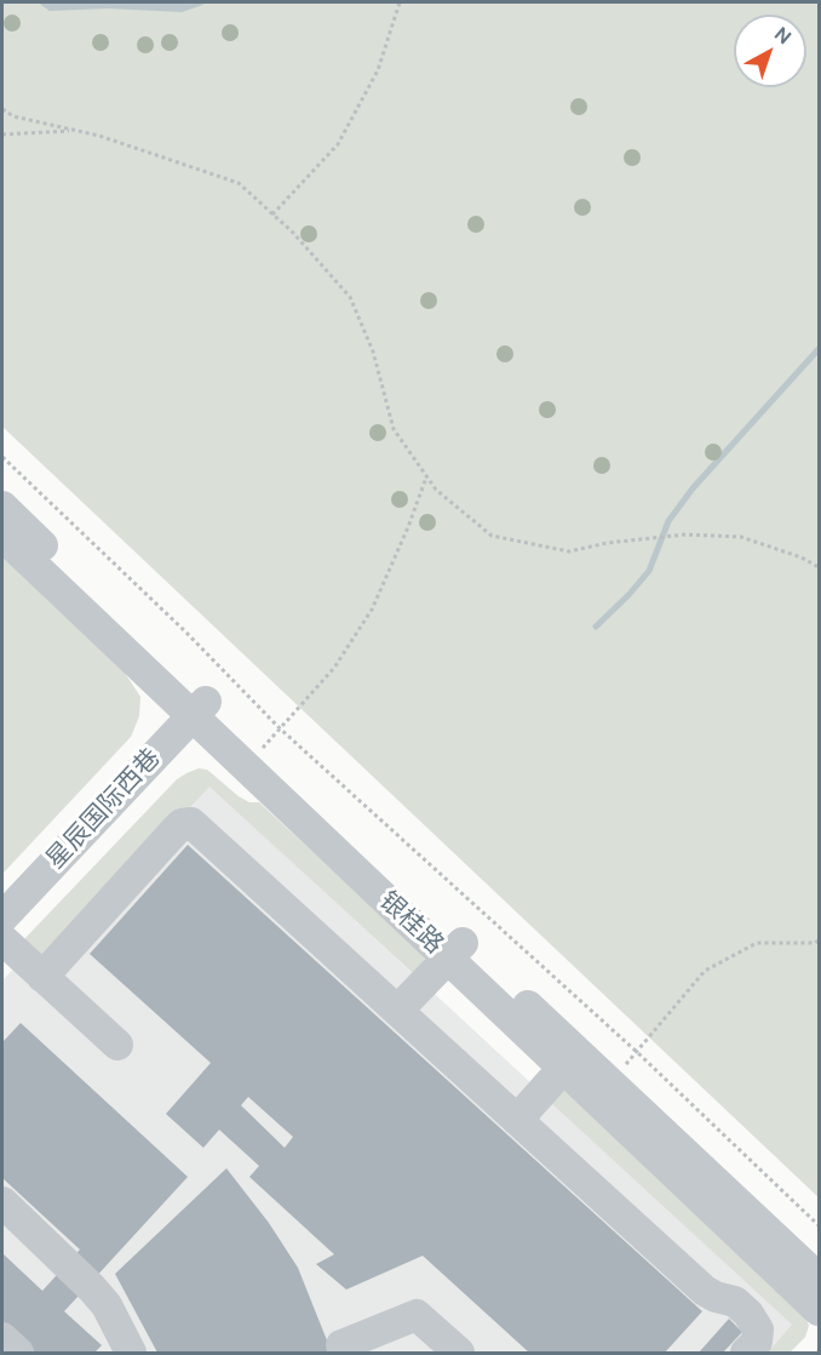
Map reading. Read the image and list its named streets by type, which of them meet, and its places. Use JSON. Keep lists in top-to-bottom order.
{
  "streets": {
    "street": ["星辰国际西巷", "银桂路"]
  },
  "crossings": [
    ["星辰国际西巷", "银桂路"]
  ],
  "north": "top right"
}
